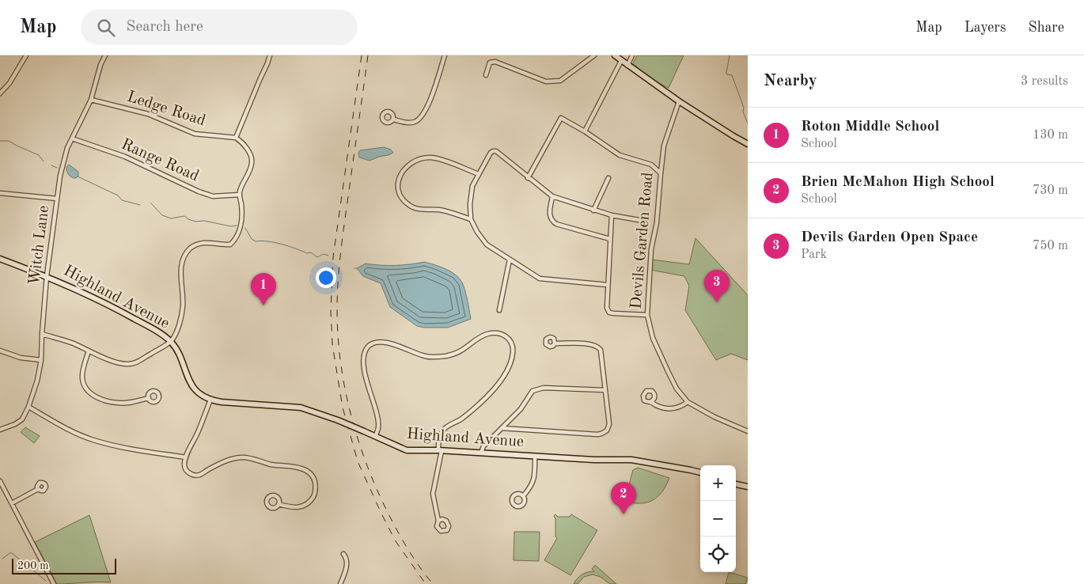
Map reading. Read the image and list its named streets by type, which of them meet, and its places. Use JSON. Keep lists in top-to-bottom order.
{
  "streets": {
    "street": [
      "Ledge Road",
      "Range Road",
      "Devils Garden Road",
      "Witch Lane",
      "Highland Avenue"
    ]
  },
  "crossings": [
    ["Ledge Road", "Witch Lane"],
    ["Range Road", "Witch Lane"],
    ["Witch Lane", "Highland Avenue"]
  ],
  "scale_bar": "200 m",
  "page": {
    "header": "Map",
    "search": "Search here",
    "nav": ["Map", "Layers", "Share"],
    "heading": ["Nearby", "3 results"],
    "list": [
      {
        "mark": "1",
        "name": "Roton Middle School",
        "note": "School",
        "value": "130 m"
      },
      {
        "mark": "2",
        "name": "Brien McMahon High School",
        "note": "School",
        "value": "730 m"
      },
      {
        "mark": "3",
        "name": "Devils Garden Open Space",
        "note": "Park",
        "value": "750 m"
      }
    ],
    "pins": ["3", "1", "2"],
    "map_buttons": ["+", "−"],
    "scale": "200 m"
  }
}
